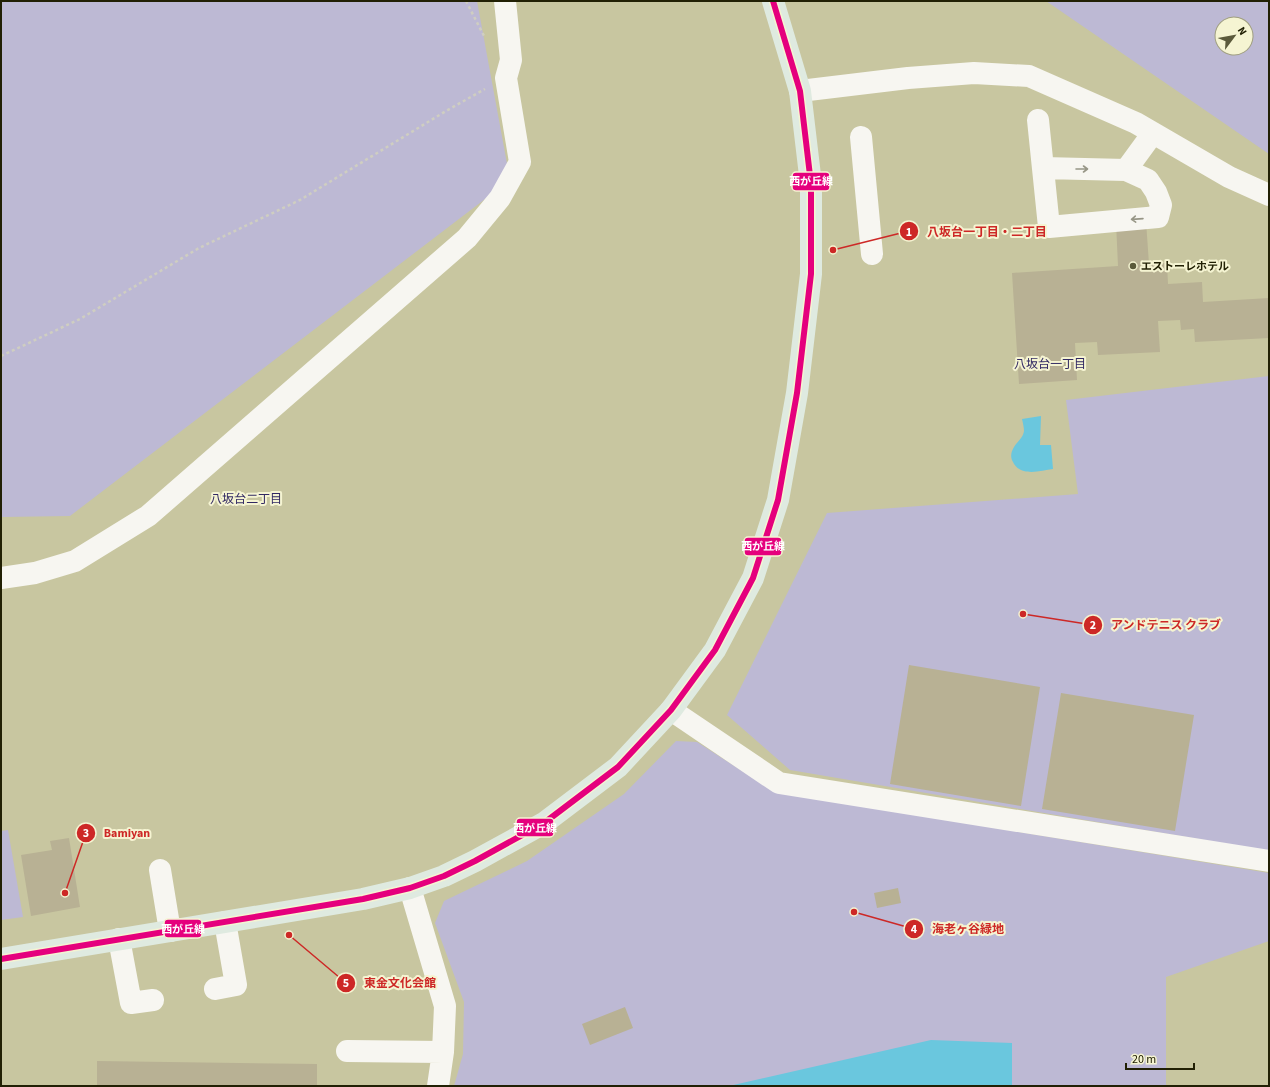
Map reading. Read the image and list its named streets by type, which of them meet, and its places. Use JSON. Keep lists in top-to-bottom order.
{
  "districts": ["八坂台一丁目", "八坂台二丁目"],
  "places": [
    "八坂台一丁目・二丁目",
    "エストーレホテル",
    "アンドテニス クラブ",
    "Bamiyan",
    "海老ヶ谷緑地",
    "東金文化会館"
  ],
  "lines": ["transit line 西が丘線"],
  "scale_bar": "20 m",
  "north": "top right"
}
